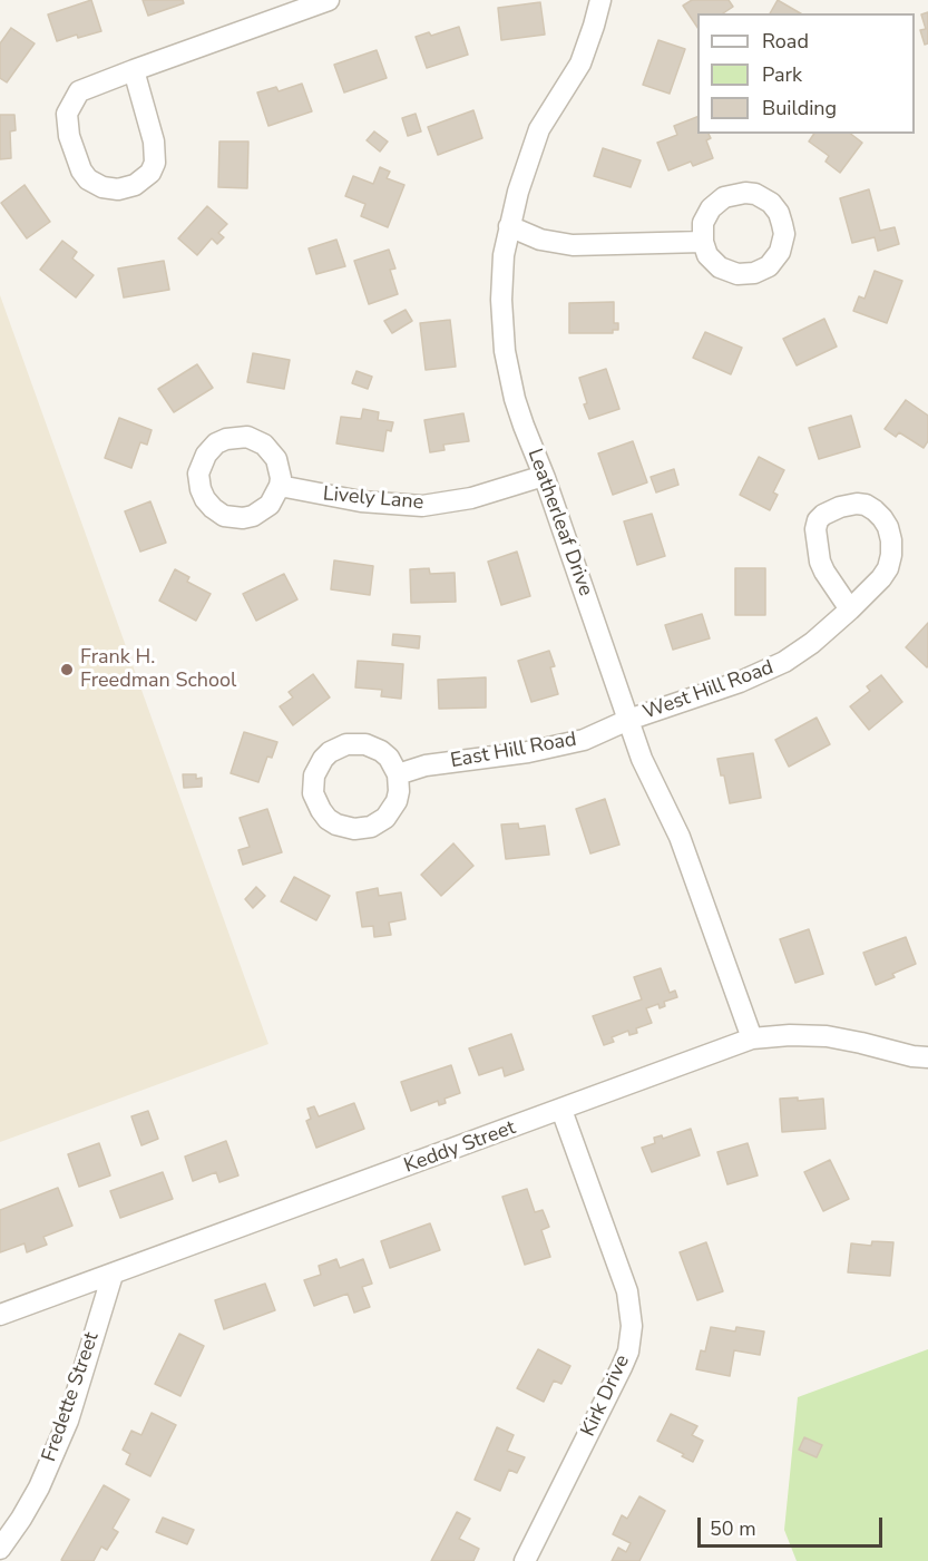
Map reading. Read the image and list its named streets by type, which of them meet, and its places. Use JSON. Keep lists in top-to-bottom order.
{
  "streets": {
    "street": [
      "Lively Lane",
      "Leatherleaf Drive",
      "West Hill Road",
      "East Hill Road",
      "Keddy Street",
      "Kirk Drive",
      "Fredette Street"
    ]
  },
  "crossings": [
    ["Lively Lane", "Leatherleaf Drive"],
    ["Leatherleaf Drive", "West Hill Road"],
    ["Leatherleaf Drive", "East Hill Road"],
    ["Leatherleaf Drive", "Keddy Street"],
    ["West Hill Road", "East Hill Road"],
    ["Keddy Street", "Kirk Drive"],
    ["Keddy Street", "Fredette Street"]
  ],
  "places": ["Frank H. Freedman School"],
  "legend": ["Road", "Park", "Building"],
  "scale_bar": "50 m"
}
